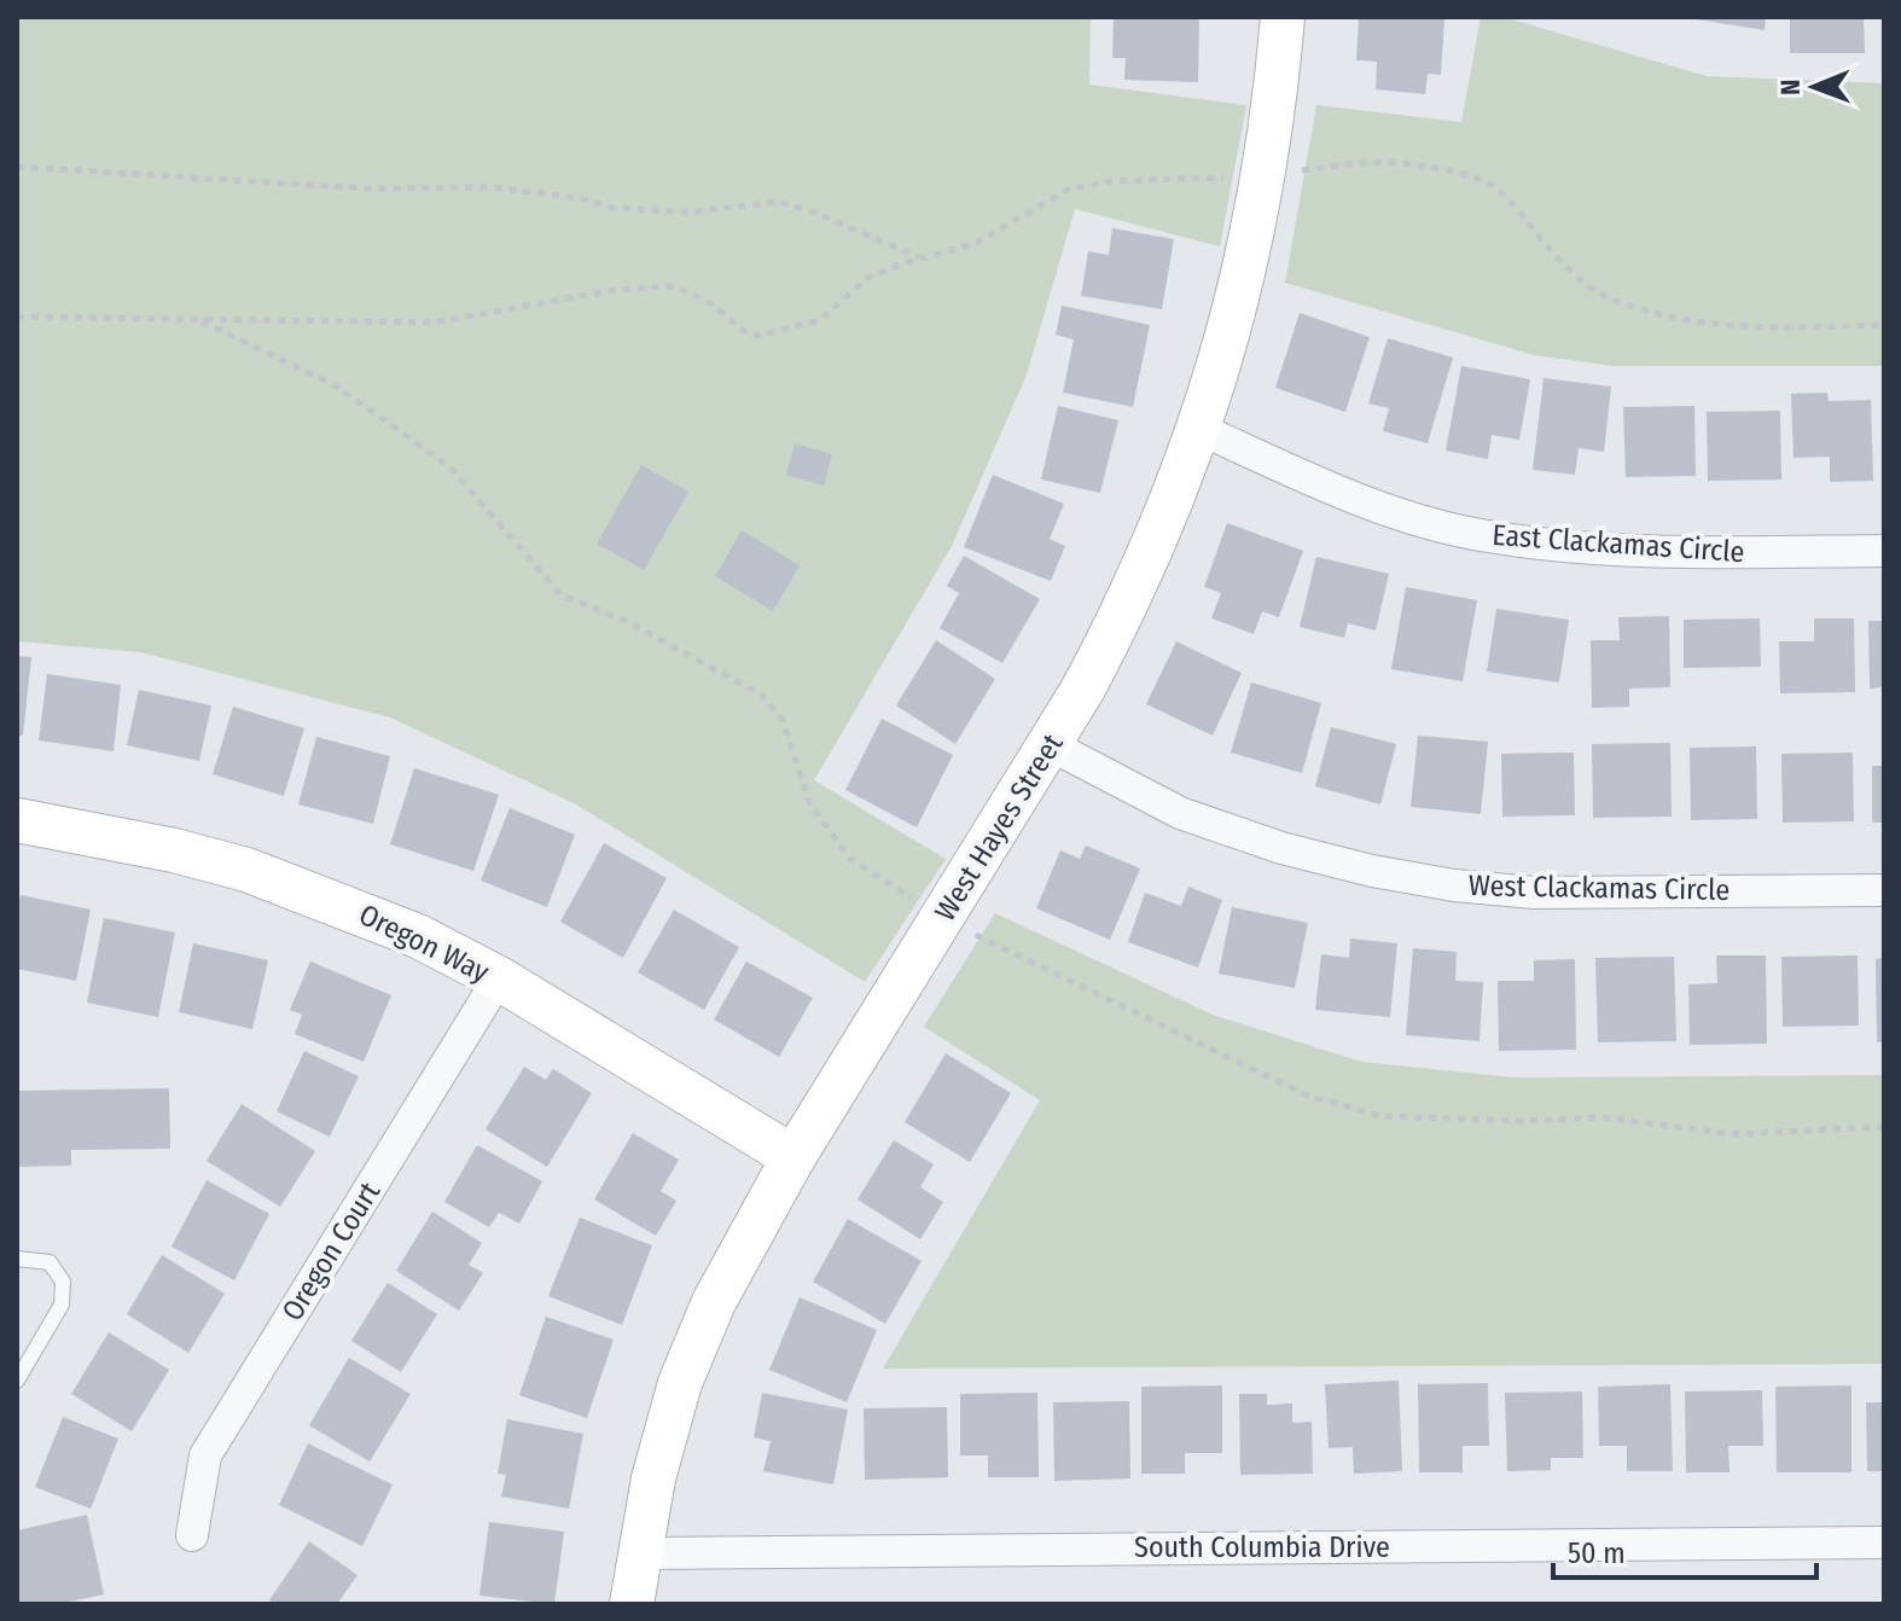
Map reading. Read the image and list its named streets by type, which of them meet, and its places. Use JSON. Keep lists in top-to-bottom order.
{
  "streets": {
    "street": [
      "East Clackamas Circle",
      "West Hayes Street",
      "West Clackamas Circle",
      "Oregon Way",
      "Oregon Court",
      "South Columbia Drive"
    ]
  },
  "crossings": [
    ["East Clackamas Circle", "West Hayes Street"],
    ["West Hayes Street", "West Clackamas Circle"],
    ["West Hayes Street", "Oregon Way"],
    ["West Hayes Street", "South Columbia Drive"],
    ["Oregon Way", "Oregon Court"]
  ],
  "scale_bar": "50 m",
  "north": "left"
}
